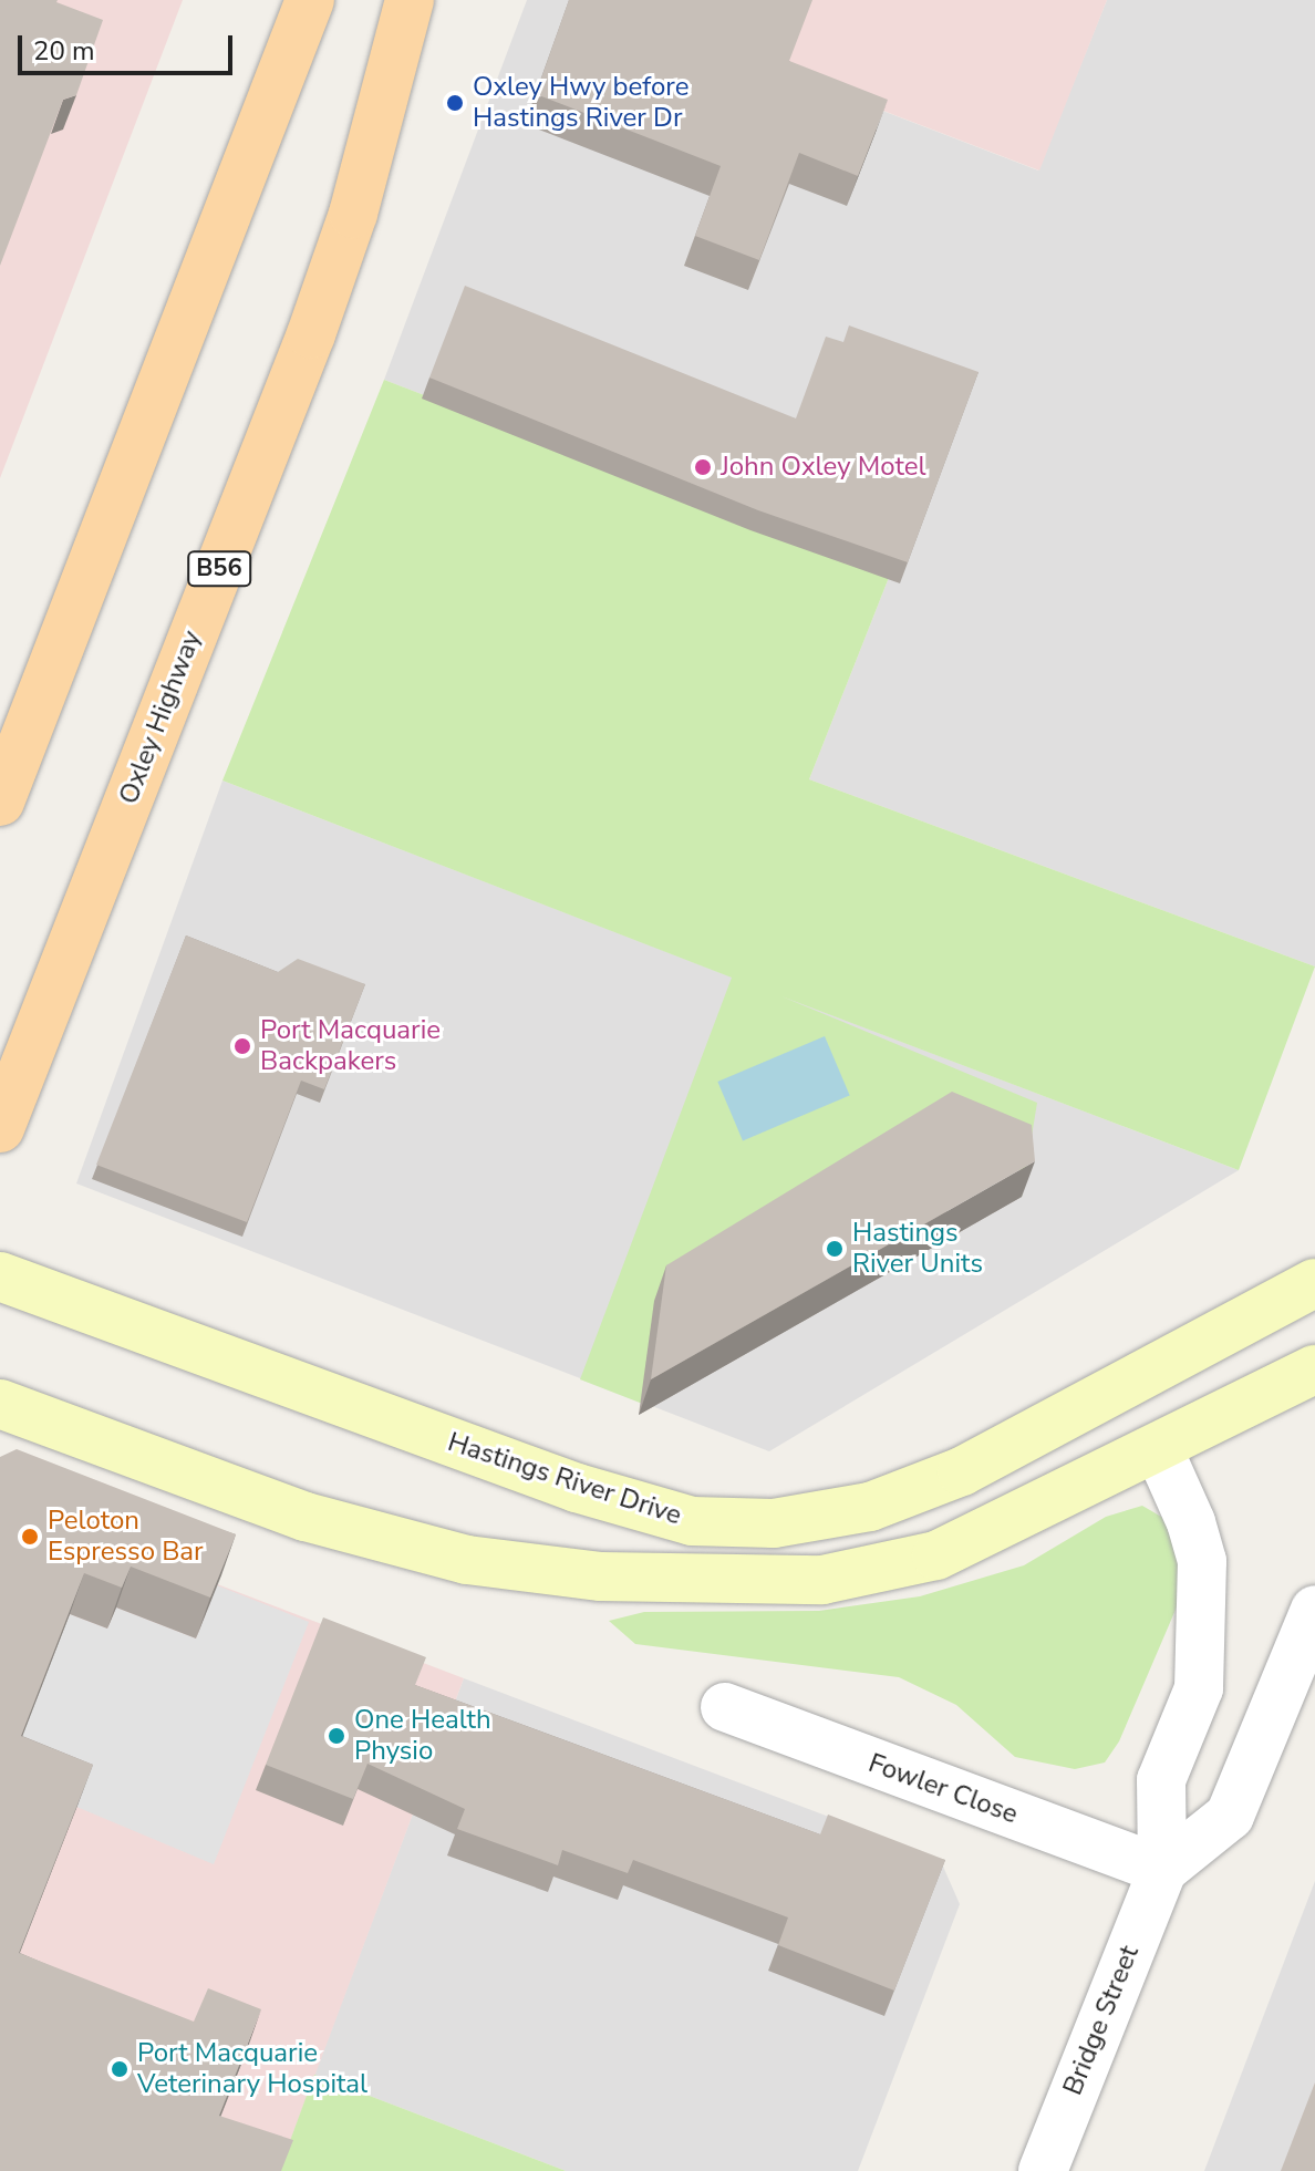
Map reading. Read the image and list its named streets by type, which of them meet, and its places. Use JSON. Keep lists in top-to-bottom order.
{
  "streets": {
    "main road": ["B56", "Oxley Highway", "Hastings River Drive"],
    "street": ["Fowler Close", "Bridge Street"]
  },
  "crossings": [
    ["Fowler Close", "Bridge Street"]
  ],
  "places": [
    "Oxley Hwy before Hastings River Dr",
    "John Oxley Motel",
    "Port Macquarie Backpakers",
    "Hastings River Units",
    "Peloton Espresso Bar",
    "One Health Physio",
    "Port Macquarie Veterinary Hospital"
  ],
  "scale_bar": "20 m"
}
